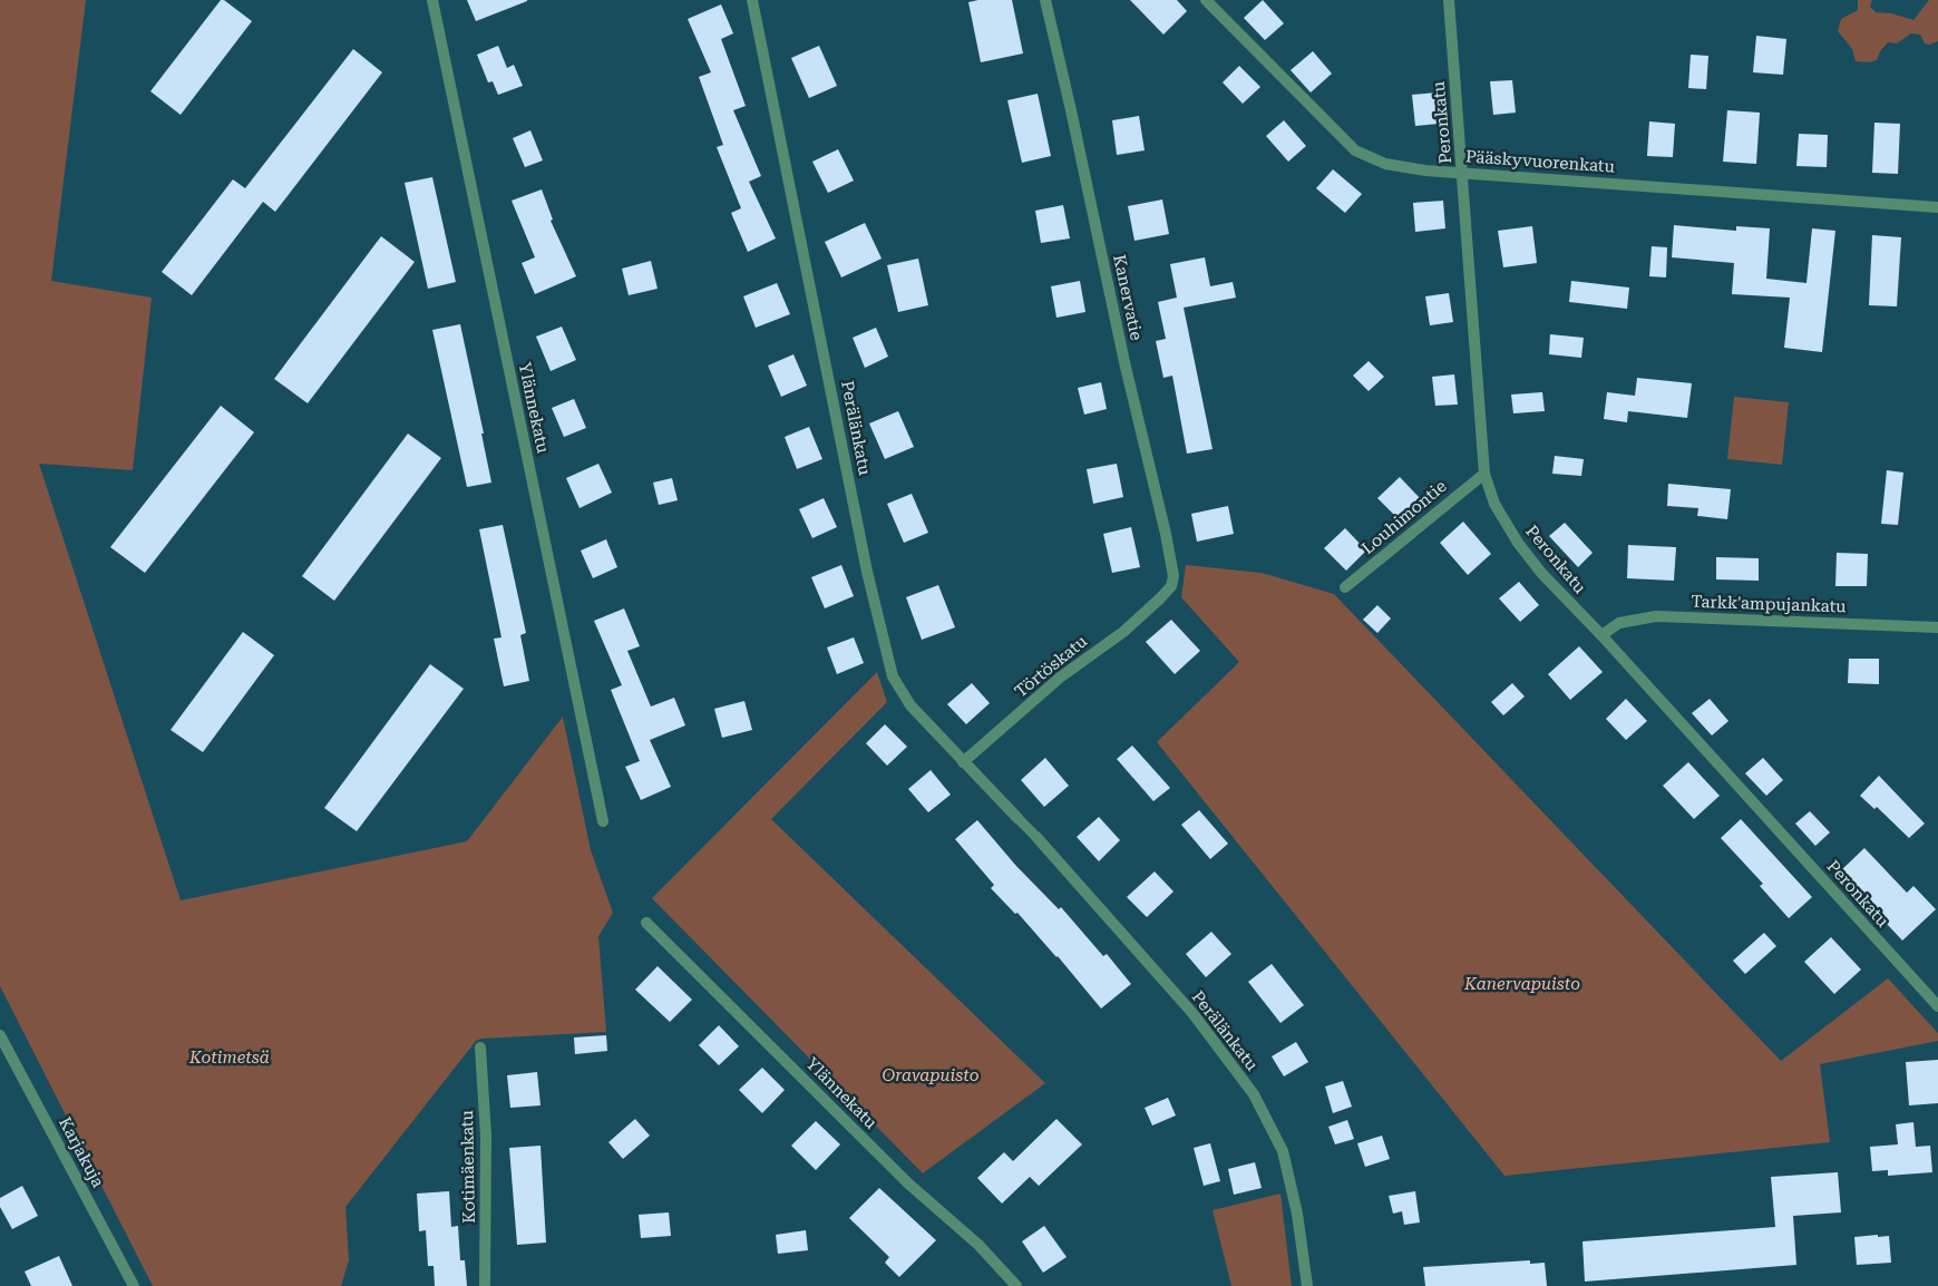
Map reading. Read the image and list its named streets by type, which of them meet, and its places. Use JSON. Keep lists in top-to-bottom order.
{
  "streets": {
    "street": [
      "Peronkatu",
      "Pääskyvuorenkatu",
      "Kanervatie",
      "Ylännekatu",
      "Perälänkatu",
      "Louhimontie",
      "Tarkk'ampujankatu",
      "Törtöskatu",
      "Karjakuja",
      "Kotimäenkatu"
    ]
  },
  "crossings": [
    ["Peronkatu", "Pääskyvuorenkatu"],
    ["Peronkatu", "Louhimontie"],
    ["Peronkatu", "Tarkk'ampujankatu"],
    ["Kanervatie", "Törtöskatu"],
    ["Perälänkatu", "Törtöskatu"]
  ],
  "parks": ["Kanervapuisto", "Kotimetsä", "Oravapuisto"]
}
